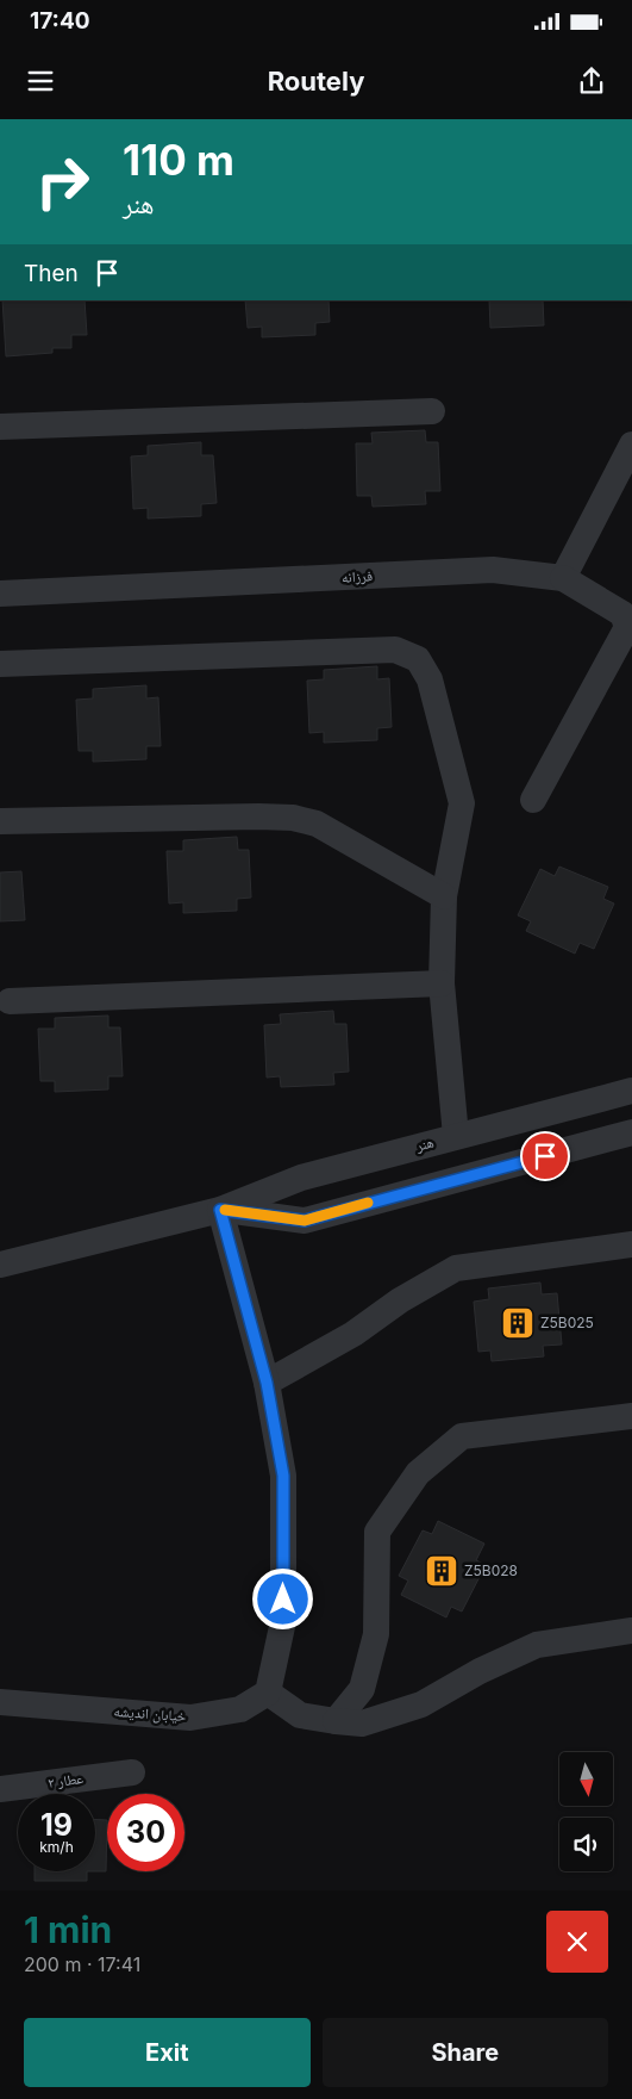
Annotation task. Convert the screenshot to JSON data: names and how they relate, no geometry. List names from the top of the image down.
{
  "streets": {
    "street": [
      "فرزانه",
      "هنر",
      "خیابان اندیشه",
      "عطار ۲"
    ]
  },
  "places": {
    "building": ["Z5B025", "Z5B028"]
  },
  "north": "bottom",
  "page": {
    "status": "17:40",
    "header": "Routely",
    "turn": ["110 m", "هنر"],
    "then": "Then",
    "speed": "19 km/h",
    "limit": "30",
    "heading": ["1 min", "200 m · 17:41"],
    "buttons": ["Exit", "Share"]
  }
}
